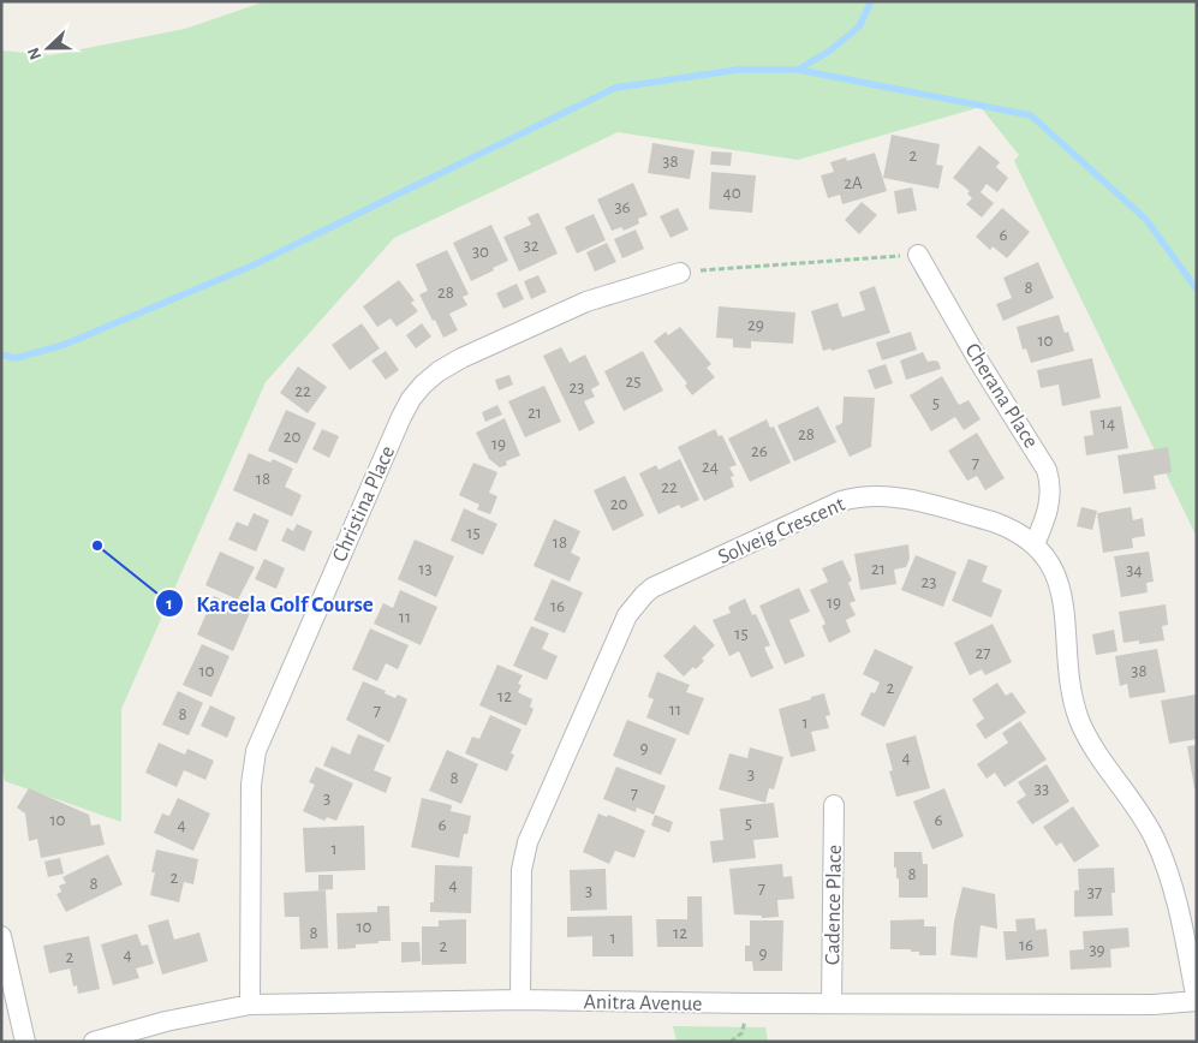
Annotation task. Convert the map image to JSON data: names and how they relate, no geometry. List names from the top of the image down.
{
  "streets": {
    "street": [
      "Cherana Place",
      "Christina Place",
      "Solveig Crescent",
      "Cadence Place",
      "Anitra Avenue"
    ]
  },
  "crossings": [
    ["Cherana Place", "Solveig Crescent"],
    ["Christina Place", "Anitra Avenue"],
    ["Solveig Crescent", "Anitra Avenue"],
    ["Cadence Place", "Anitra Avenue"]
  ],
  "places": ["Kareela Golf Course"],
  "house_numbers": [
    "2",
    "38",
    "2A",
    "40",
    "36",
    "6",
    "32",
    "30",
    "8",
    "28",
    "29",
    "10",
    "25",
    "23",
    "22",
    "5",
    "21",
    "14",
    "28",
    "20",
    "19",
    "26",
    "7",
    "24",
    "18",
    "22",
    "20",
    "15",
    "18",
    "13",
    "21",
    "34",
    "23",
    "19",
    "16",
    "11",
    "15",
    "27",
    "10",
    "38",
    "2",
    "12",
    "11",
    "7",
    "8",
    "1",
    "9",
    "4",
    "3",
    "8",
    "33",
    "7",
    "3",
    "10",
    "6",
    "5",
    "4",
    "6",
    "1",
    "8",
    "2",
    "8",
    "4",
    "7",
    "3",
    "37",
    "10",
    "8",
    "12",
    "1",
    "16",
    "2",
    "39",
    "9",
    "4",
    "2"
  ],
  "north": "left"
}
